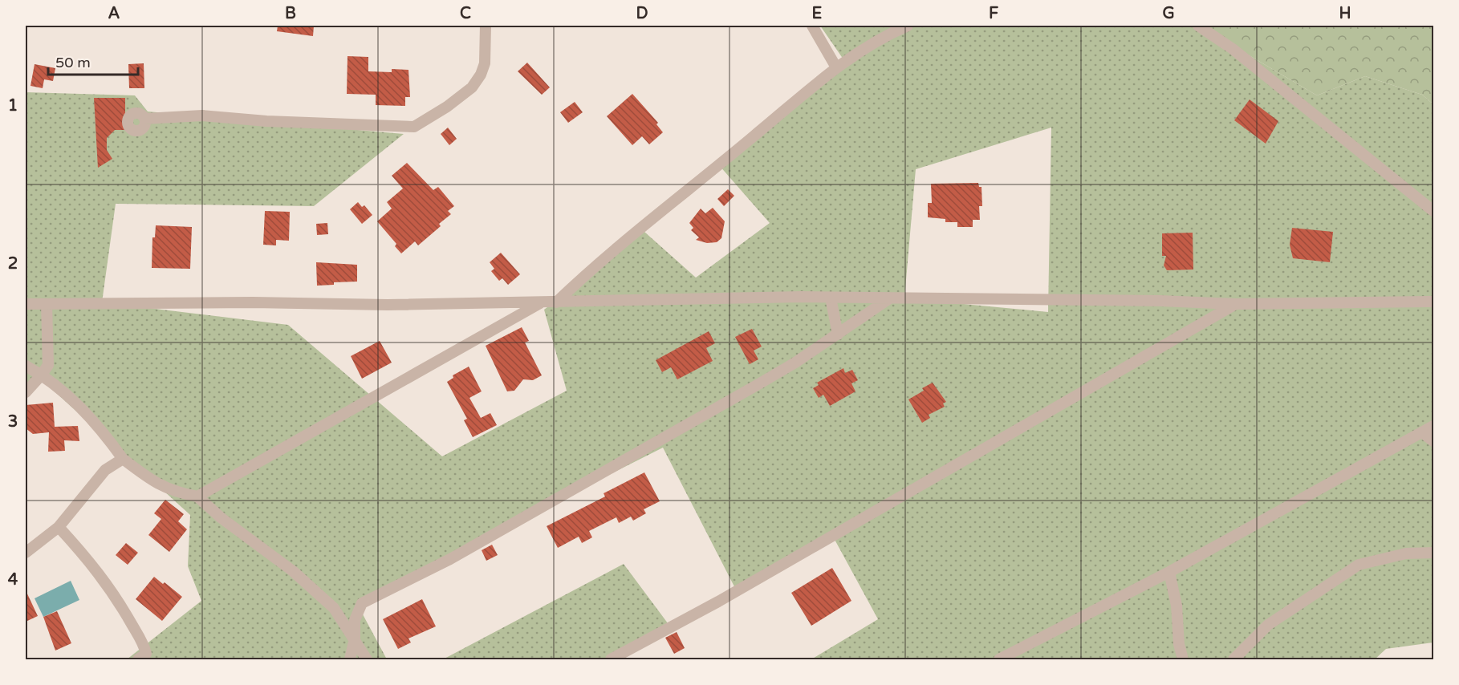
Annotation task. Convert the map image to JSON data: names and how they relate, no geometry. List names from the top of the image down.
{
  "scale_bar": "50 m",
  "grid": {
    "columns": [
      "A",
      "B",
      "C",
      "D",
      "E",
      "F",
      "G",
      "H"
    ],
    "rows": [
      "1",
      "2",
      "3",
      "4"
    ]
  }
}
